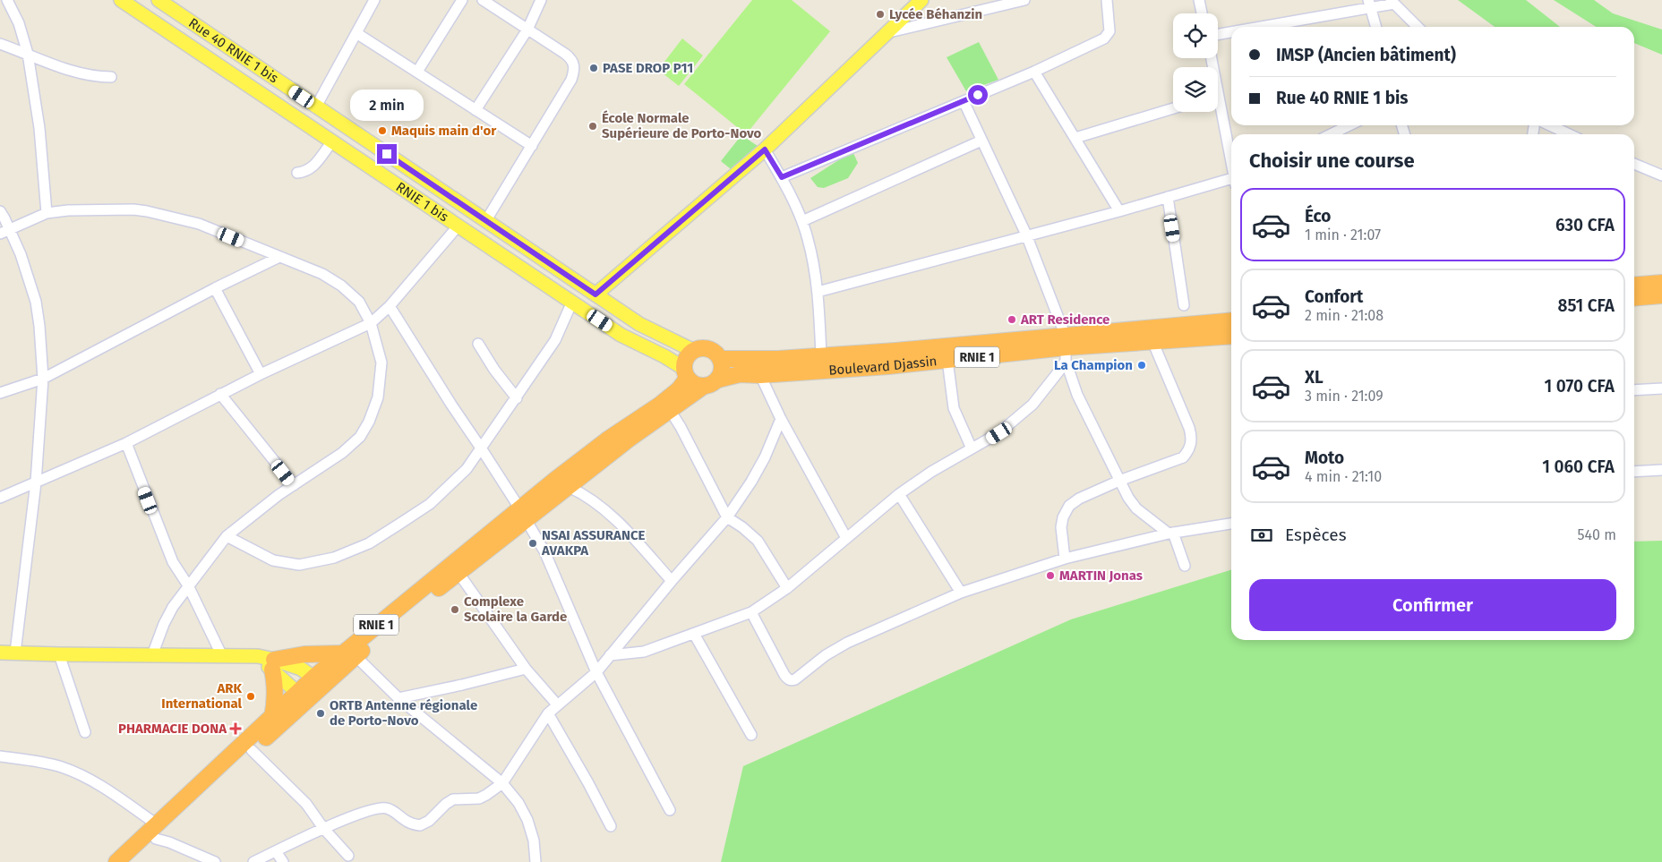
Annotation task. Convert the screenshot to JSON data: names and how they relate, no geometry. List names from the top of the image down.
{
  "streets": {
    "highway": ["RNIE 1", "Boulevard Djassin"],
    "main road": ["Rue 40 RNIE 1 bis", "RNIE 1 bis"]
  },
  "crossings": [
    ["Rue 40 RNIE 1 bis", "RNIE 1 bis"],
    ["Rue 40 RNIE 1 bis", "RNIE 1"],
    ["Rue 40 RNIE 1 bis", "Boulevard Djassin"],
    ["RNIE 1 bis", "RNIE 1"],
    ["RNIE 1 bis", "Boulevard Djassin"],
    ["RNIE 1", "Boulevard Djassin"]
  ],
  "places": {
    "other": [
      "Lycée Béhanzin",
      "PASE DROP P11",
      "École Normale Supérieure de Porto-Novo",
      "Maquis main d'or",
      "ART Residence",
      "La Champion",
      "NSAI ASSURANCE AVAKPA",
      "MARTIN Jonas",
      "Complexe Scolaire la Garde",
      "ARK International",
      "ORTB Antenne régionale de Porto-Novo"
    ],
    "health": ["PHARMACIE DONA"]
  },
  "page": {
    "banner": ["IMSP (Ancien bâtiment)", "Rue 40 RNIE 1 bis"],
    "bubble": "2 min",
    "heading": "Choisir une course",
    "list": [
      {
        "name": "Éco",
        "note": "1 min · 21:07",
        "value": "630 CFA"
      },
      {
        "name": "Confort",
        "note": "2 min · 21:08",
        "value": "851 CFA"
      },
      {
        "name": "XL",
        "note": "3 min · 21:09",
        "value": "1 070 CFA"
      },
      {
        "name": "Moto",
        "note": "4 min · 21:10",
        "value": "1 060 CFA"
      }
    ],
    "pay": ["Espèces", "540 m"],
    "buttons": "Confirmer"
  }
}
